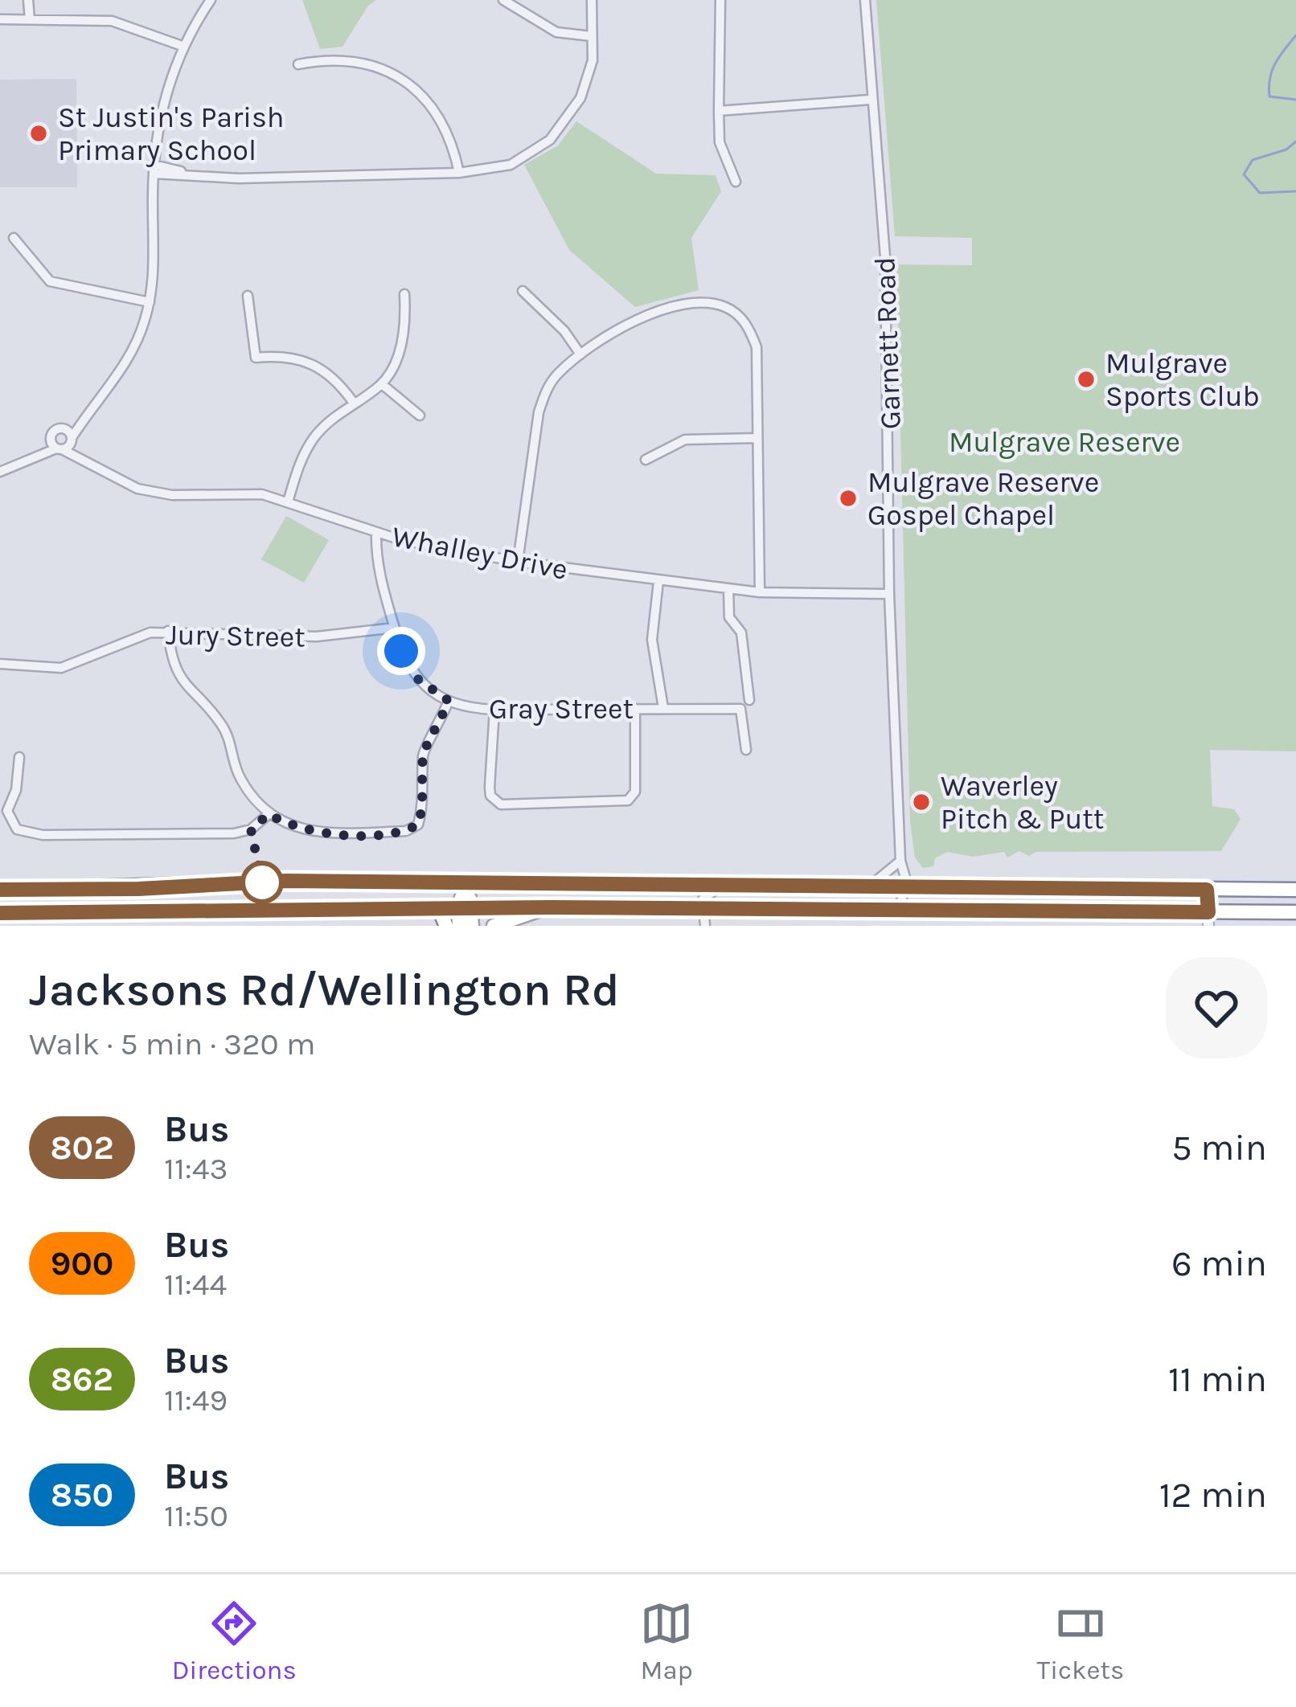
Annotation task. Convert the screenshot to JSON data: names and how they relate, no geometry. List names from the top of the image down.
{
  "streets": {
    "street": [
      "Garnett Road",
      "Whalley Drive",
      "Jury Street",
      "Gray Street"
    ]
  },
  "crossings": [
    ["Garnett Road", "Whalley Drive"],
    ["Whalley Drive", "Gray Street"],
    ["Jury Street", "Gray Street"]
  ],
  "parks": ["Mulgrave Reserve"],
  "places": [
    "St Justin's Parish Primary School",
    "Mulgrave Sports Club",
    "Mulgrave Reserve Gospel Chapel",
    "Waverley Pitch & Putt"
  ],
  "lines": ["bus line 802"],
  "page": {
    "heading": ["Jacksons Rd/Wellington Rd", "Walk · 5 min · 320 m"],
    "list": [
      {
        "mark": "802",
        "name": "Bus",
        "note": "11:43",
        "value": "5 min"
      },
      {
        "mark": "900",
        "name": "Bus",
        "note": "11:44",
        "value": "6 min"
      },
      {
        "mark": "862",
        "name": "Bus",
        "note": "11:49",
        "value": "11 min"
      },
      {
        "mark": "850",
        "name": "Bus",
        "note": "11:50",
        "value": "12 min"
      }
    ],
    "tabs": ["Directions", "Map", "Tickets"]
  }
}
